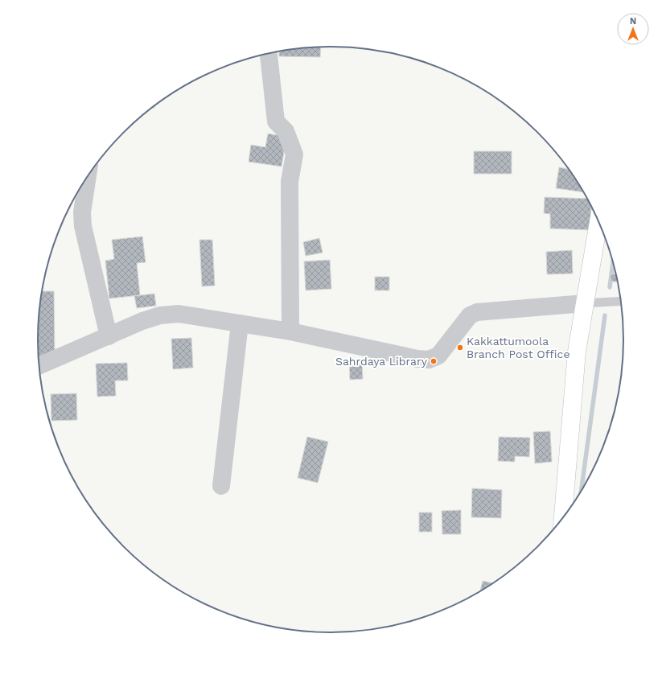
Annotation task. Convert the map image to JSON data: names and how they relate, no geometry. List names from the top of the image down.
{
  "places": ["Kakkattumoola Branch Post Office", "Sahrdaya Library"],
  "north": "top"
}
